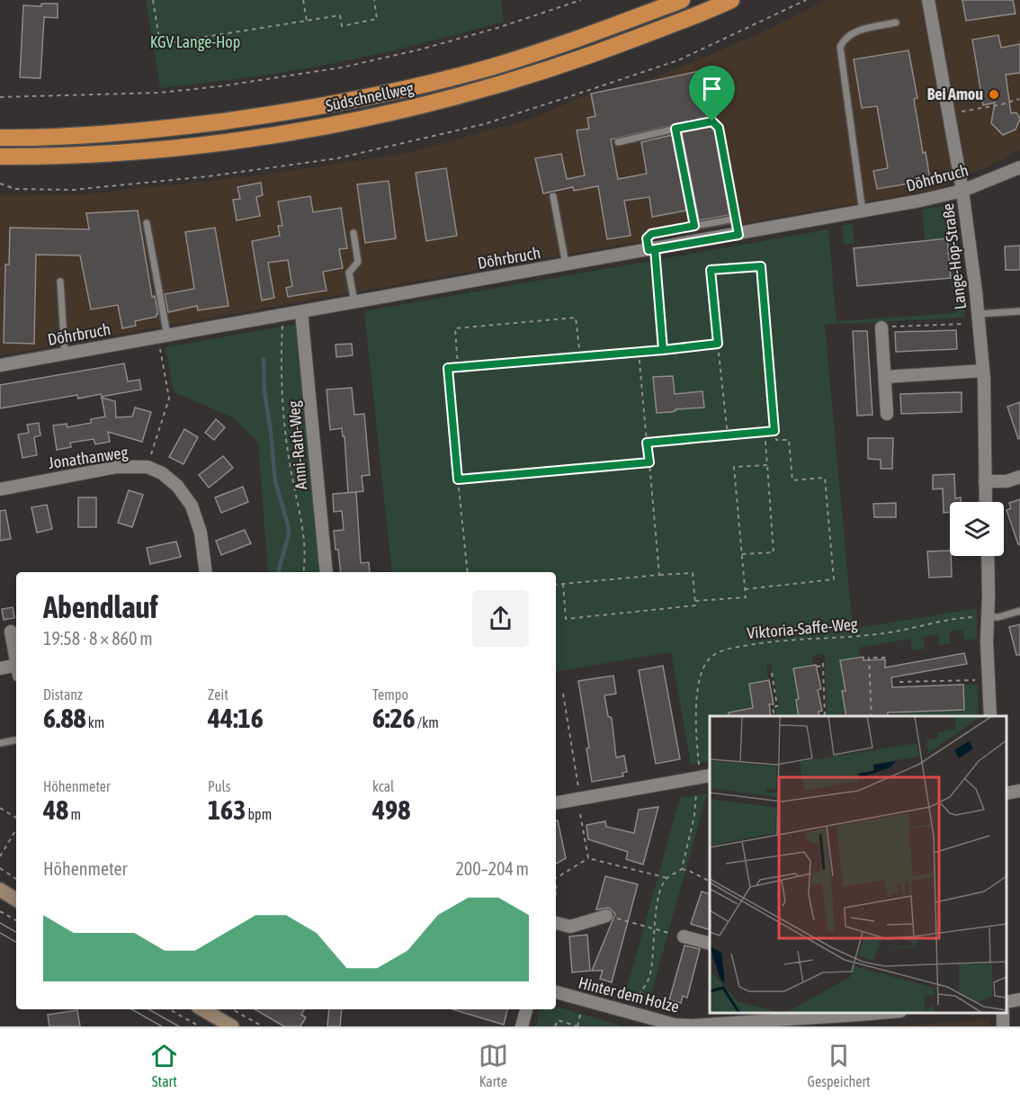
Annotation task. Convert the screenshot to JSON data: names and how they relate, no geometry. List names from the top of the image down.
{
  "streets": {
    "highway": ["Südschnellweg"],
    "street": [
      "Döhrbruch",
      "Lange-Hop-Straße",
      "Anni-Rath-Weg",
      "Jonathanweg",
      "Hinter dem Holze"
    ],
    "path": ["Viktoria-Saffe-Weg"]
  },
  "crossings": [
    ["Döhrbruch", "Lange-Hop-Straße"],
    ["Döhrbruch", "Anni-Rath-Weg"]
  ],
  "parks": ["KGV Lange-Hop"],
  "places": ["Bei Amou"],
  "page": {
    "heading": ["Abendlauf", "19:58 · 8 × 860 m"],
    "stats": [
      ["Distanz", "6.88 km"],
      ["Zeit", "44:16"],
      ["Tempo", "6:26 /km"],
      ["Höhenmeter", "48 m"],
      ["Puls", "163 bpm"],
      ["kcal", "498"]
    ],
    "chart": ["Höhenmeter", "200–204 m"],
    "tabs": ["Start", "Karte", "Gespeichert"]
  }
}
